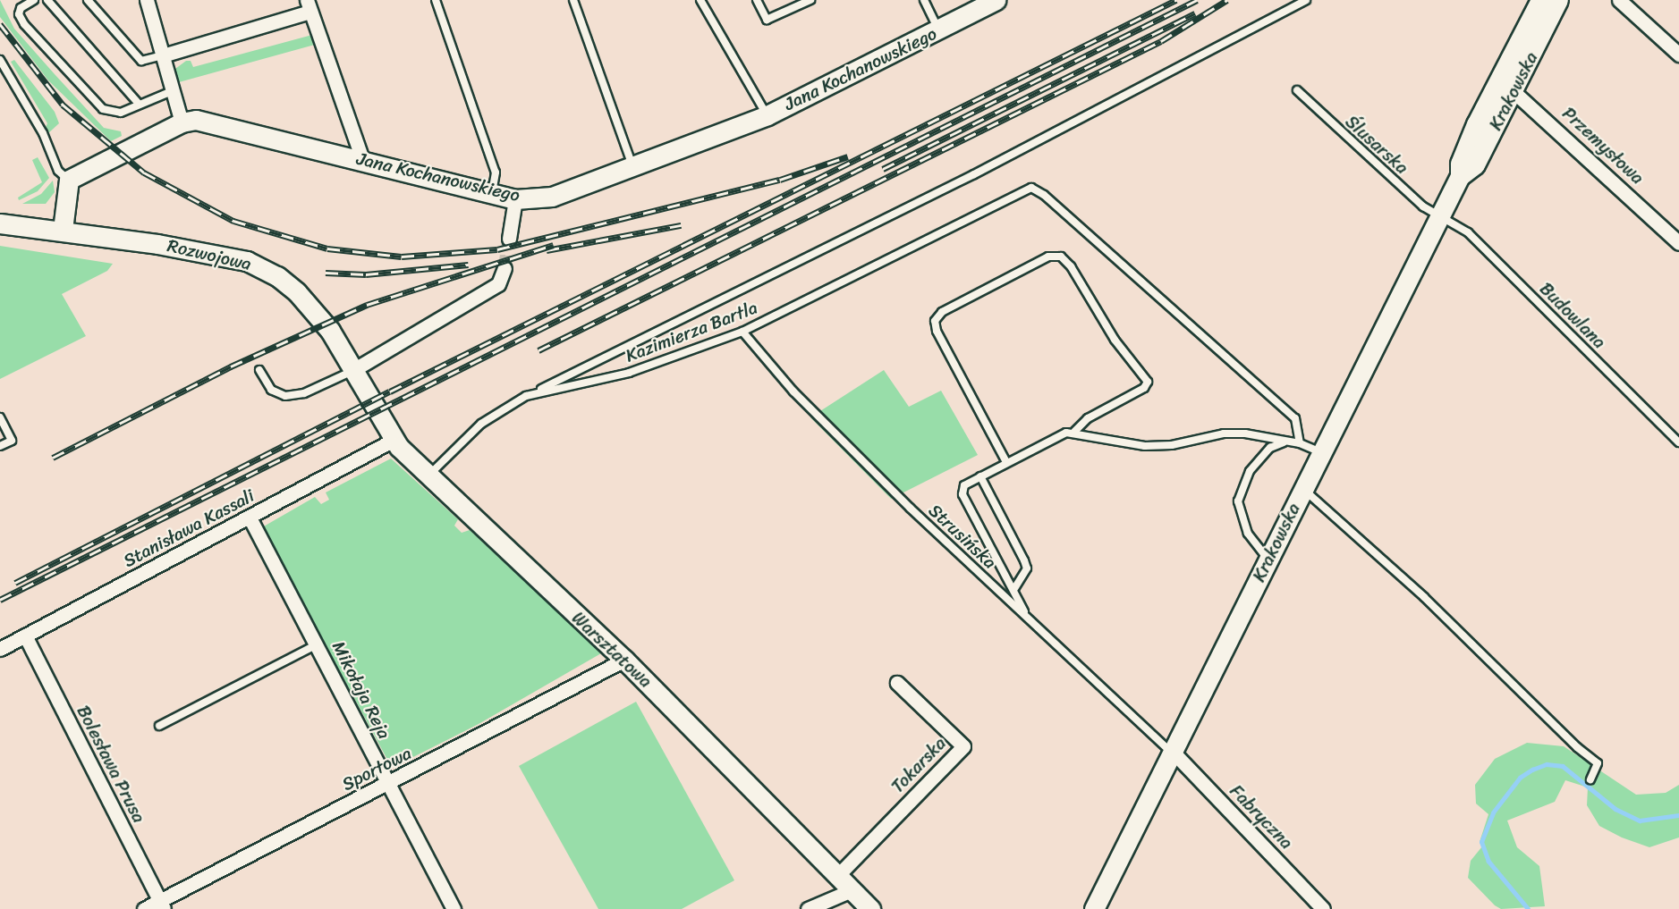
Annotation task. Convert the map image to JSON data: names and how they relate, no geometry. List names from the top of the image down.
{
  "streets": {
    "street": [
      "Jana Kochanowskiego",
      "Krakowska",
      "Przemysłowa",
      "Rozwojowa",
      "Stanisława Kassali",
      "Warsztatowa",
      "Mikołaja Reja",
      "Bolesława Prusa",
      "Tokarska",
      "Sportowa",
      "Fabryczna"
    ],
    "lane": [
      "Ślusarska",
      "Budowlana",
      "Kazimierza Bartla",
      "Strusińska"
    ]
  },
  "crossings": [
    ["Krakowska", "Ślusarska"],
    ["Krakowska", "Przemysłowa"],
    ["Krakowska", "Budowlana"],
    ["Krakowska", "Strusińska"],
    ["Krakowska", "Fabryczna"],
    ["Ślusarska", "Budowlana"],
    ["Rozwojowa", "Warsztatowa"],
    ["Kazimierza Bartla", "Strusińska"],
    ["Kazimierza Bartla", "Warsztatowa"],
    ["Stanisława Kassali", "Warsztatowa"],
    ["Stanisława Kassali", "Mikołaja Reja"],
    ["Stanisława Kassali", "Bolesława Prusa"],
    ["Strusińska", "Fabryczna"],
    ["Warsztatowa", "Tokarska"],
    ["Warsztatowa", "Sportowa"],
    ["Mikołaja Reja", "Sportowa"],
    ["Bolesława Prusa", "Sportowa"]
  ]
}
